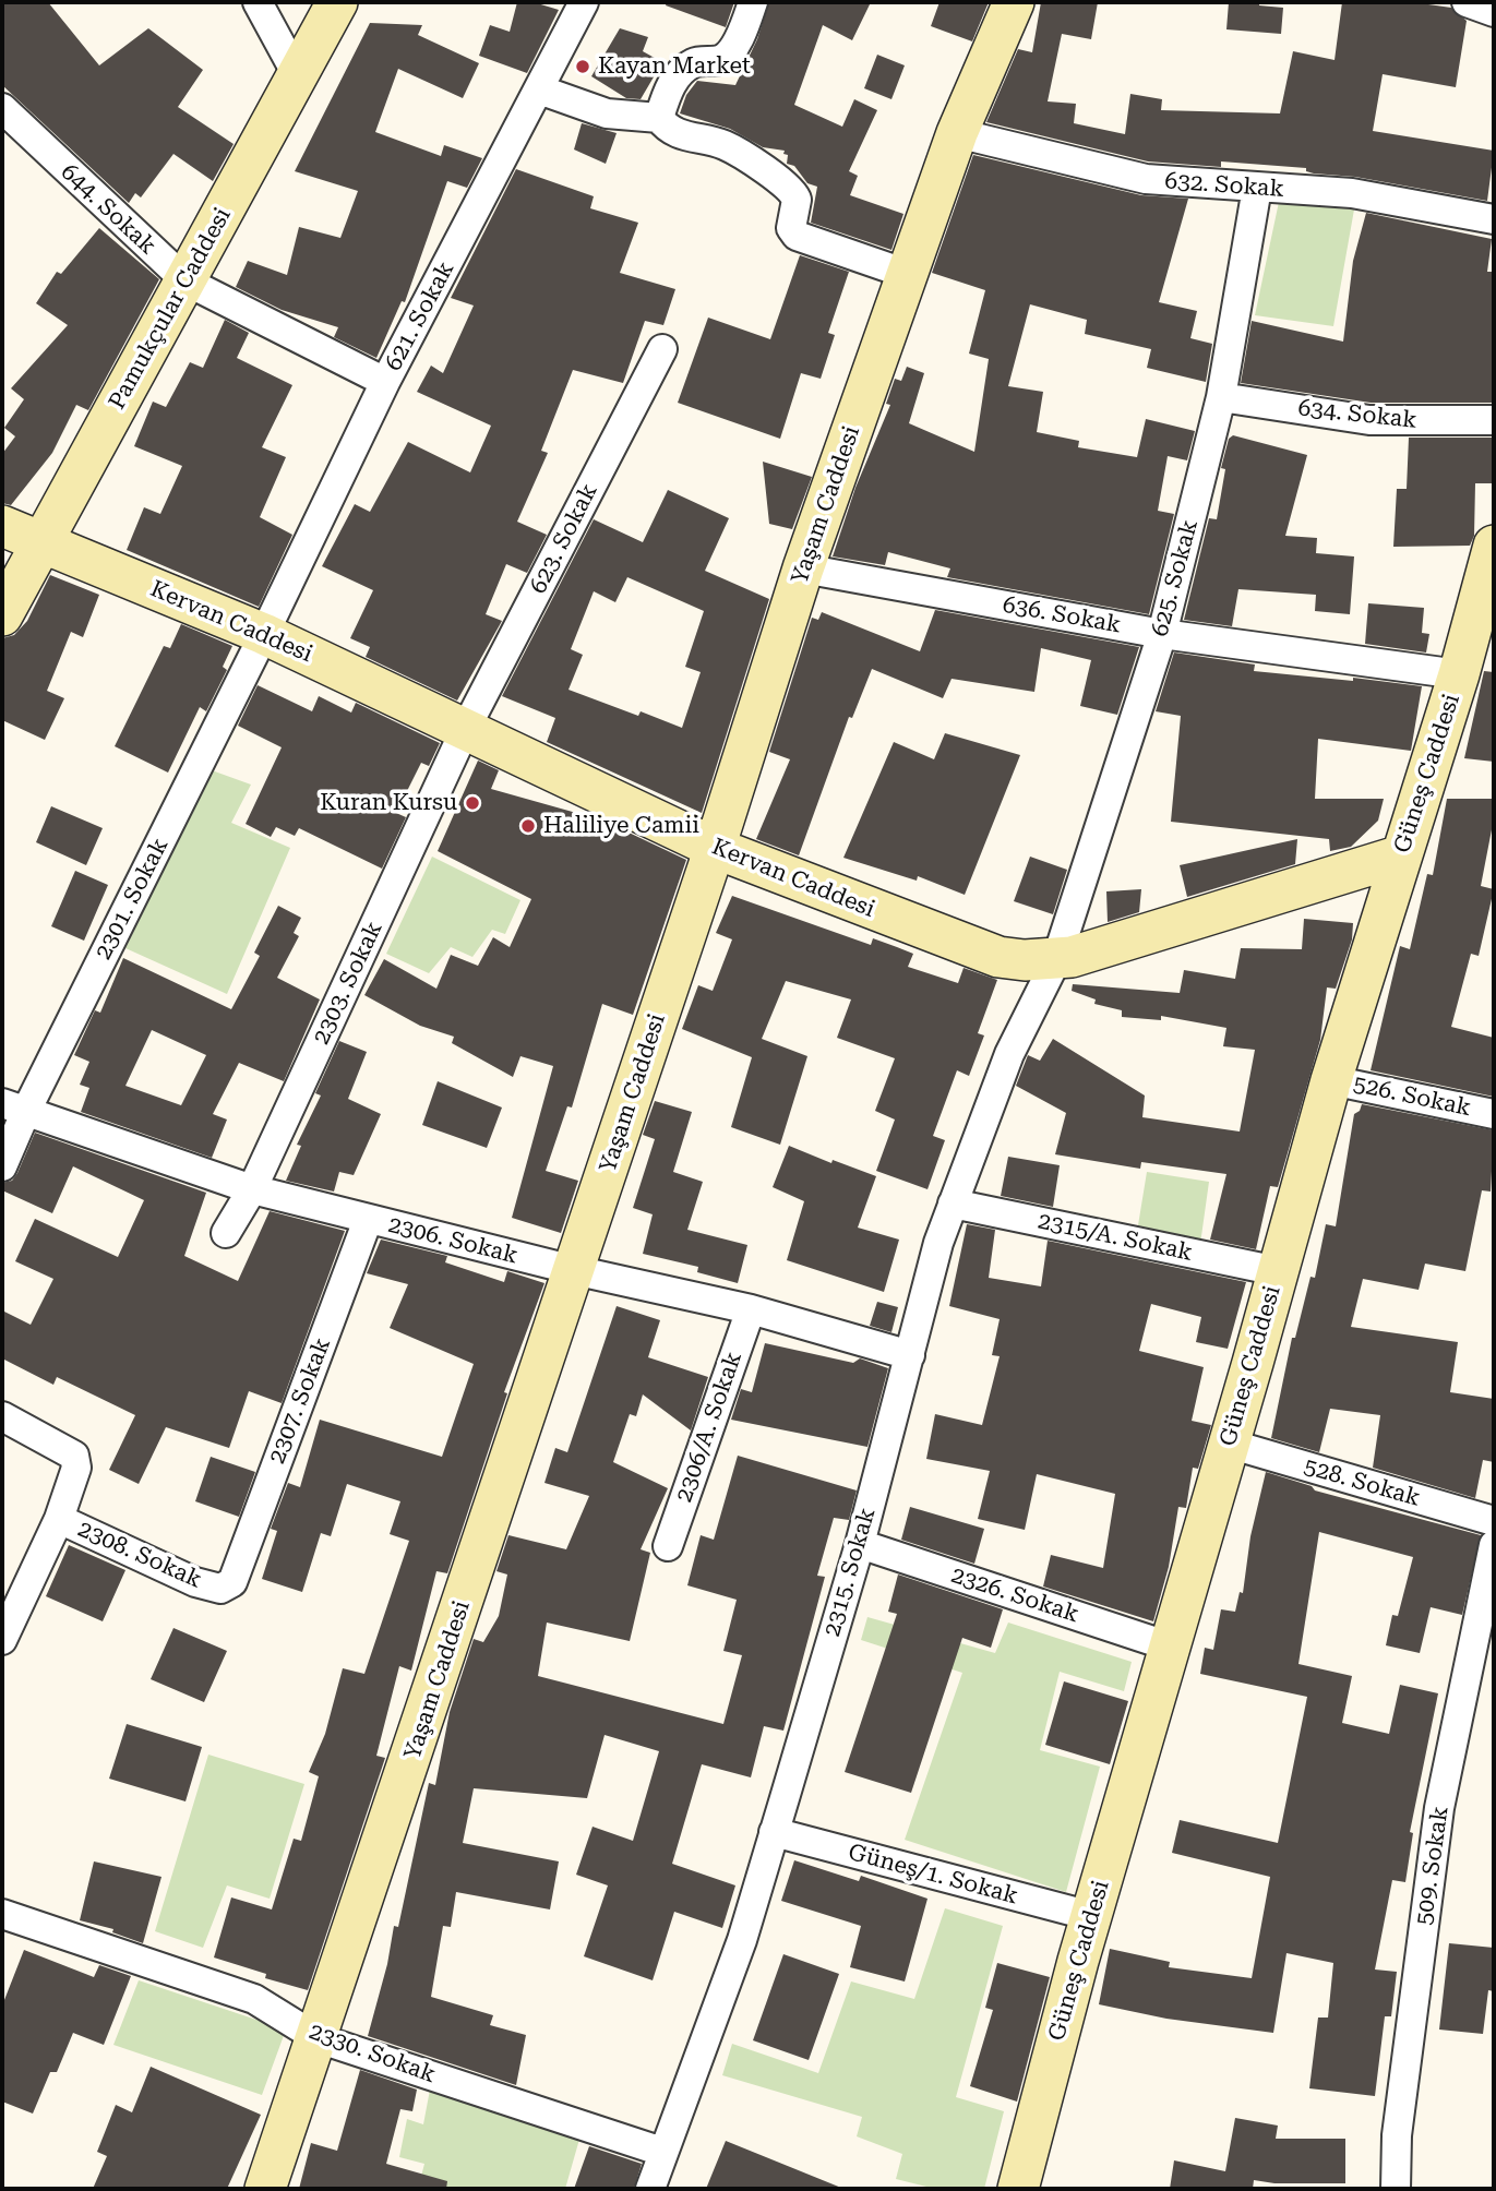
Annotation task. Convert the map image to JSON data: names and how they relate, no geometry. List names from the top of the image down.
{
  "streets": {
    "street": [
      "632. Sokak",
      "644. Sokak",
      "Pamukçular Caddesi",
      "621. Sokak",
      "634. Sokak",
      "Yaşam Caddesi",
      "623. Sokak",
      "625. Sokak",
      "636. Sokak",
      "Kervan Caddesi",
      "Güneş Caddesi",
      "2301. Sokak",
      "2303. Sokak",
      "526. Sokak",
      "2315/A. Sokak",
      "2306. Sokak",
      "2307. Sokak",
      "2306/A. Sokak",
      "528. Sokak",
      "2308. Sokak",
      "2315. Sokak",
      "2326. Sokak",
      "509. Sokak",
      "Güneş/1. Sokak",
      "2330. Sokak"
    ]
  },
  "crossings": [
    ["632. Sokak", "Yaşam Caddesi"],
    ["632. Sokak", "625. Sokak"],
    ["644. Sokak", "Pamukçular Caddesi"],
    ["644. Sokak", "621. Sokak"],
    ["Pamukçular Caddesi", "Kervan Caddesi"],
    ["621. Sokak", "Kervan Caddesi"],
    ["621. Sokak", "2301. Sokak"],
    ["634. Sokak", "625. Sokak"],
    ["Yaşam Caddesi", "636. Sokak"],
    ["Yaşam Caddesi", "Kervan Caddesi"],
    ["Yaşam Caddesi", "2306. Sokak"],
    ["Yaşam Caddesi", "2330. Sokak"],
    ["623. Sokak", "Kervan Caddesi"],
    ["623. Sokak", "2303. Sokak"],
    ["625. Sokak", "636. Sokak"],
    ["625. Sokak", "Kervan Caddesi"],
    ["625. Sokak", "2315. Sokak"],
    ["636. Sokak", "Güneş Caddesi"],
    ["Kervan Caddesi", "Güneş Caddesi"],
    ["Kervan Caddesi", "2301. Sokak"],
    ["Kervan Caddesi", "2303. Sokak"],
    ["Kervan Caddesi", "2315. Sokak"],
    ["Güneş Caddesi", "526. Sokak"],
    ["Güneş Caddesi", "2315/A. Sokak"],
    ["Güneş Caddesi", "528. Sokak"],
    ["Güneş Caddesi", "2326. Sokak"],
    ["Güneş Caddesi", "Güneş/1. Sokak"],
    ["2301. Sokak", "2306. Sokak"],
    ["2303. Sokak", "2306. Sokak"],
    ["2315/A. Sokak", "2315. Sokak"],
    ["2306. Sokak", "2307. Sokak"],
    ["2306. Sokak", "2306/A. Sokak"],
    ["2306. Sokak", "2315. Sokak"],
    ["2307. Sokak", "2308. Sokak"],
    ["2315. Sokak", "2326. Sokak"],
    ["2315. Sokak", "Güneş/1. Sokak"],
    ["2315. Sokak", "2330. Sokak"]
  ],
  "places": ["Kayan Market", "Kuran Kursu", "Haliliye Camii"]
}
